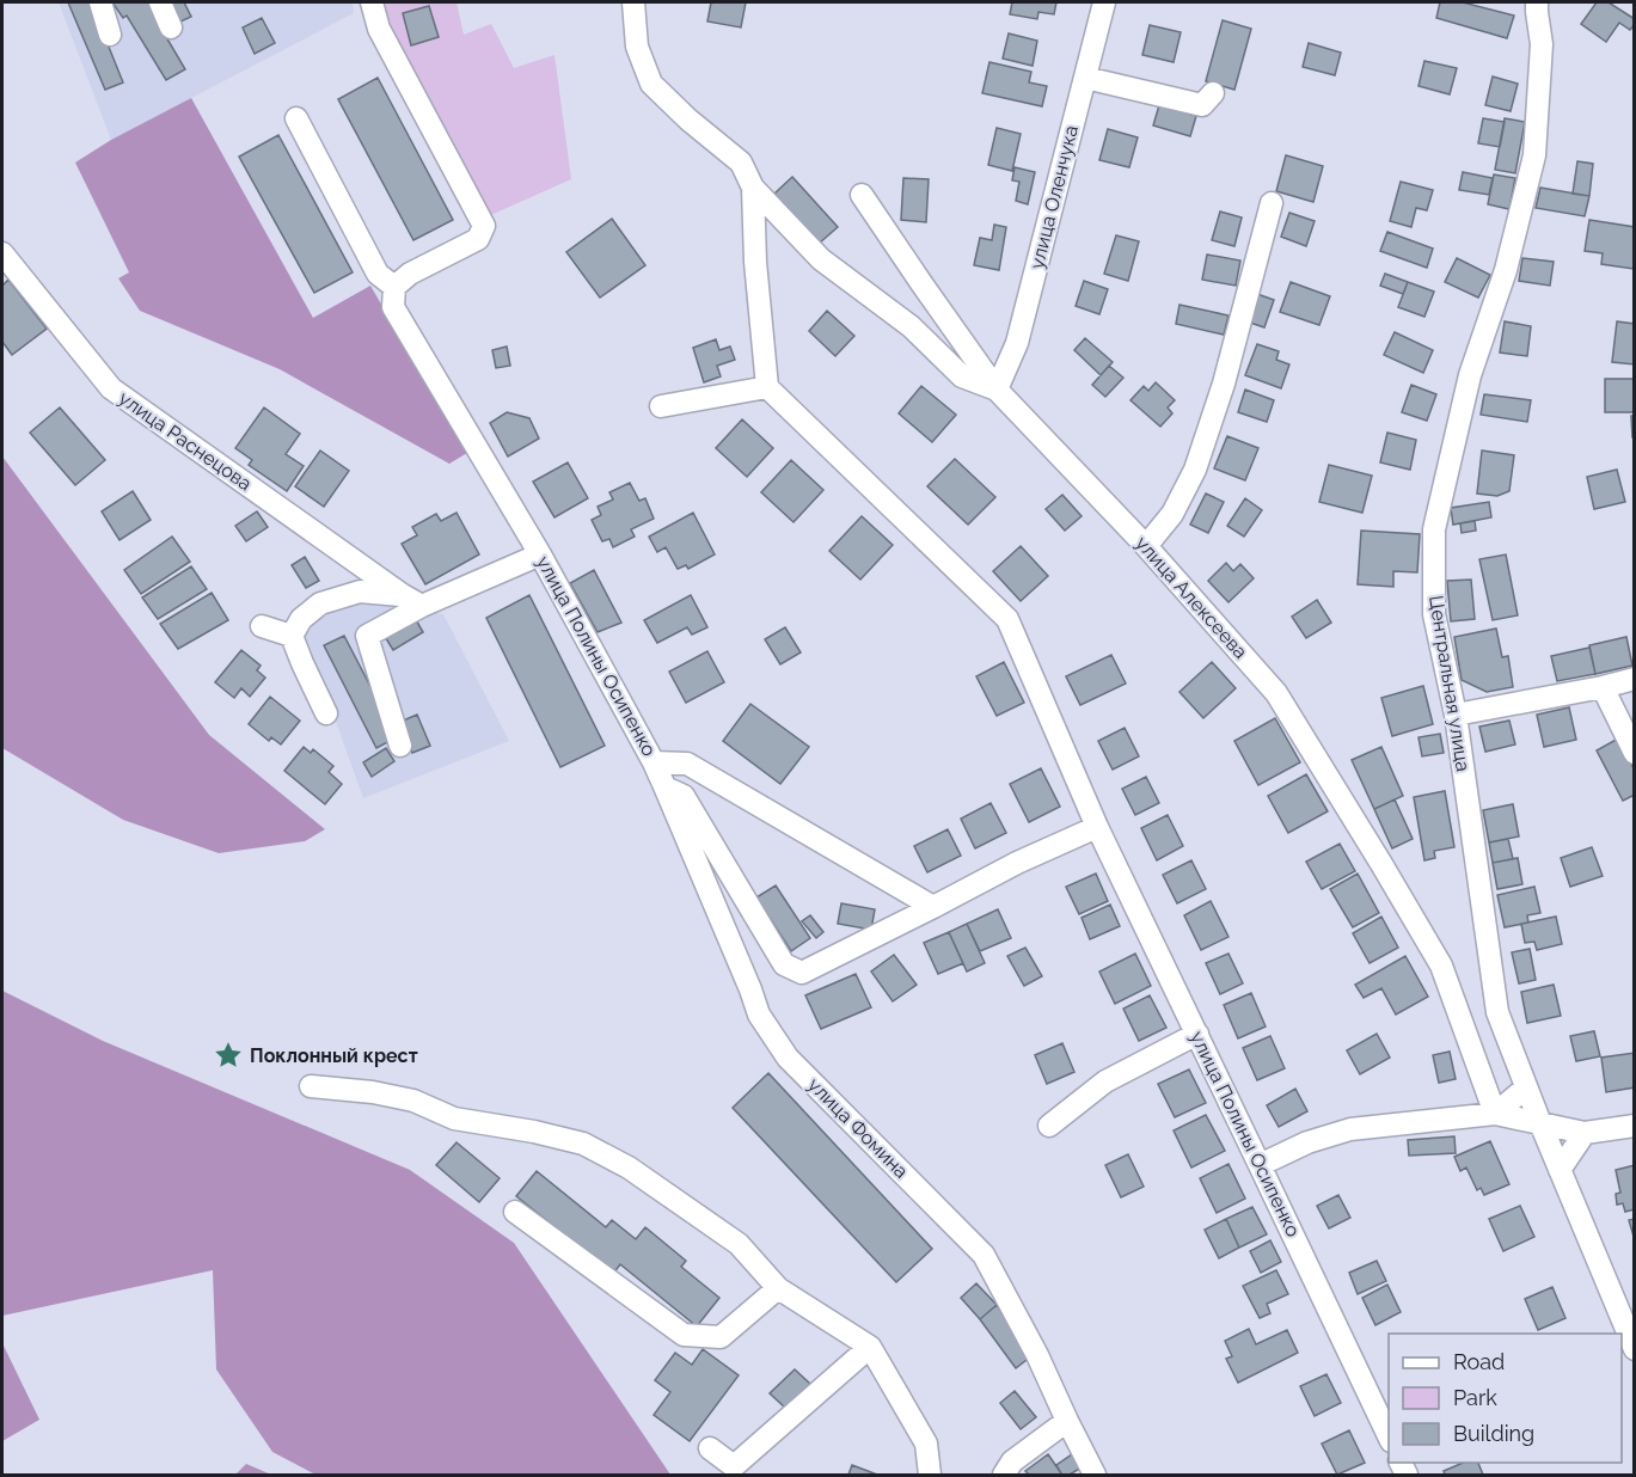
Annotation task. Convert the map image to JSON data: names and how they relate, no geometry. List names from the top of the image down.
{
  "streets": {
    "street": [
      "улица Оленчука",
      "улица Раснецова",
      "улица Алексеева",
      "улица Полины Осипенко",
      "Центральная улица",
      "улица Фомина"
    ]
  },
  "crossings": [
    ["улица Оленчука", "улица Алексеева"],
    ["улица Полины Осипенко", "улица Фомина"]
  ],
  "places": {
    "place": ["Поклонный крест"]
  },
  "legend": ["Road", "Park", "Building"]
}
